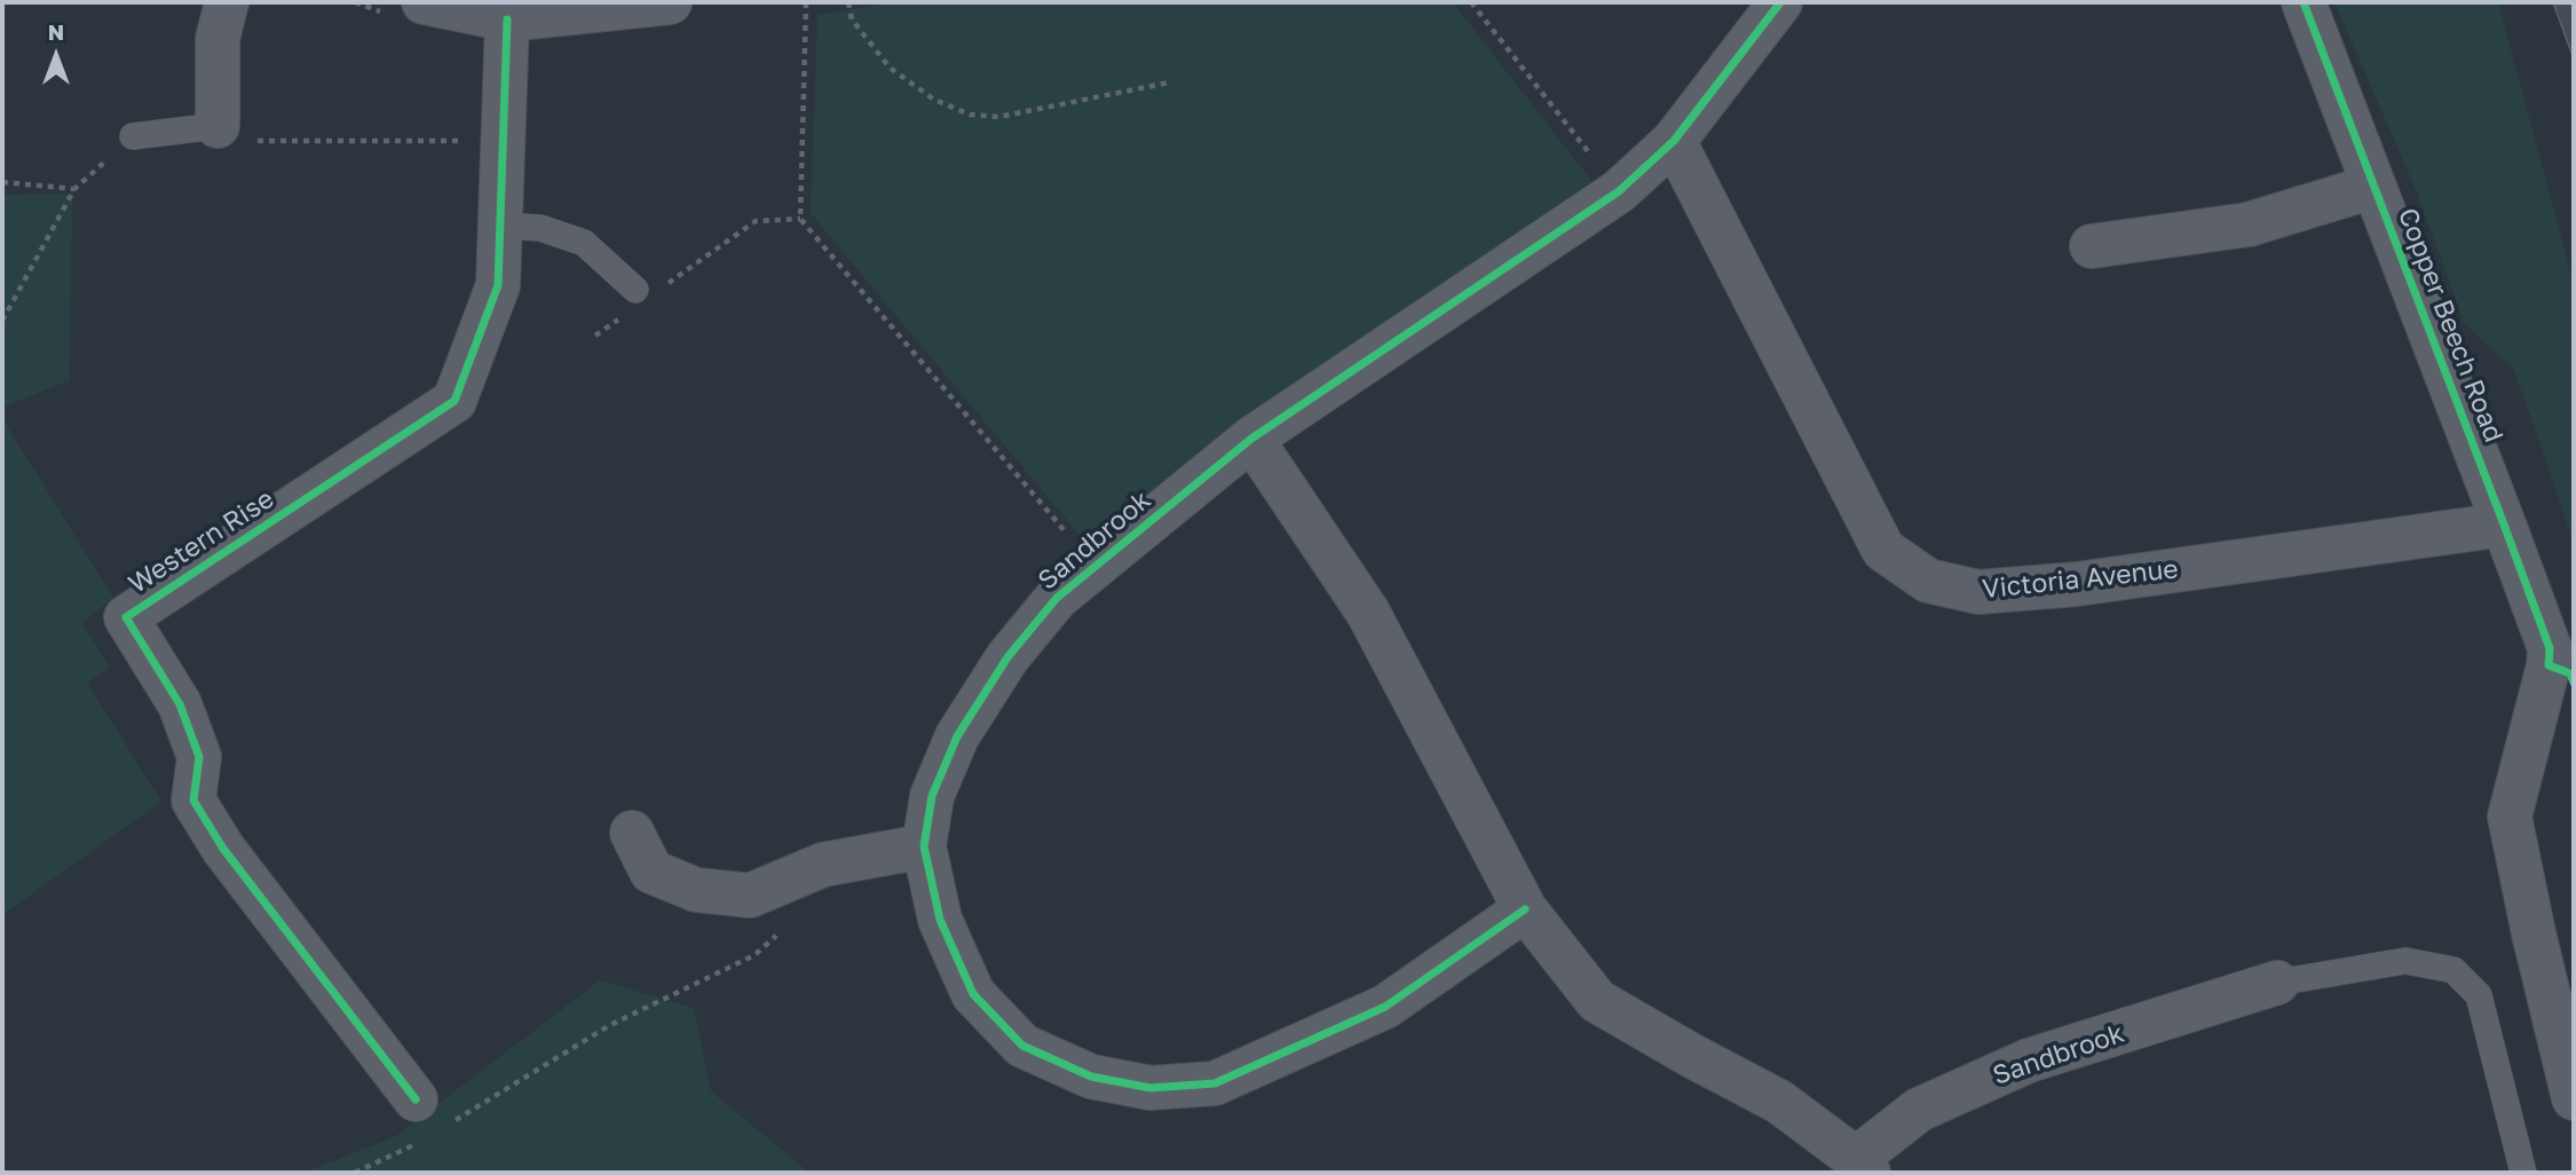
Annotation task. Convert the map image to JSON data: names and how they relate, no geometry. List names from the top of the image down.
{
  "streets": {
    "street": [
      "Copper Beech Road",
      "Sandbrook",
      "Western Rise",
      "Victoria Avenue"
    ]
  },
  "crossings": [
    ["Copper Beech Road", "Victoria Avenue"],
    ["Sandbrook", "Victoria Avenue"]
  ],
  "north": "top"
}
